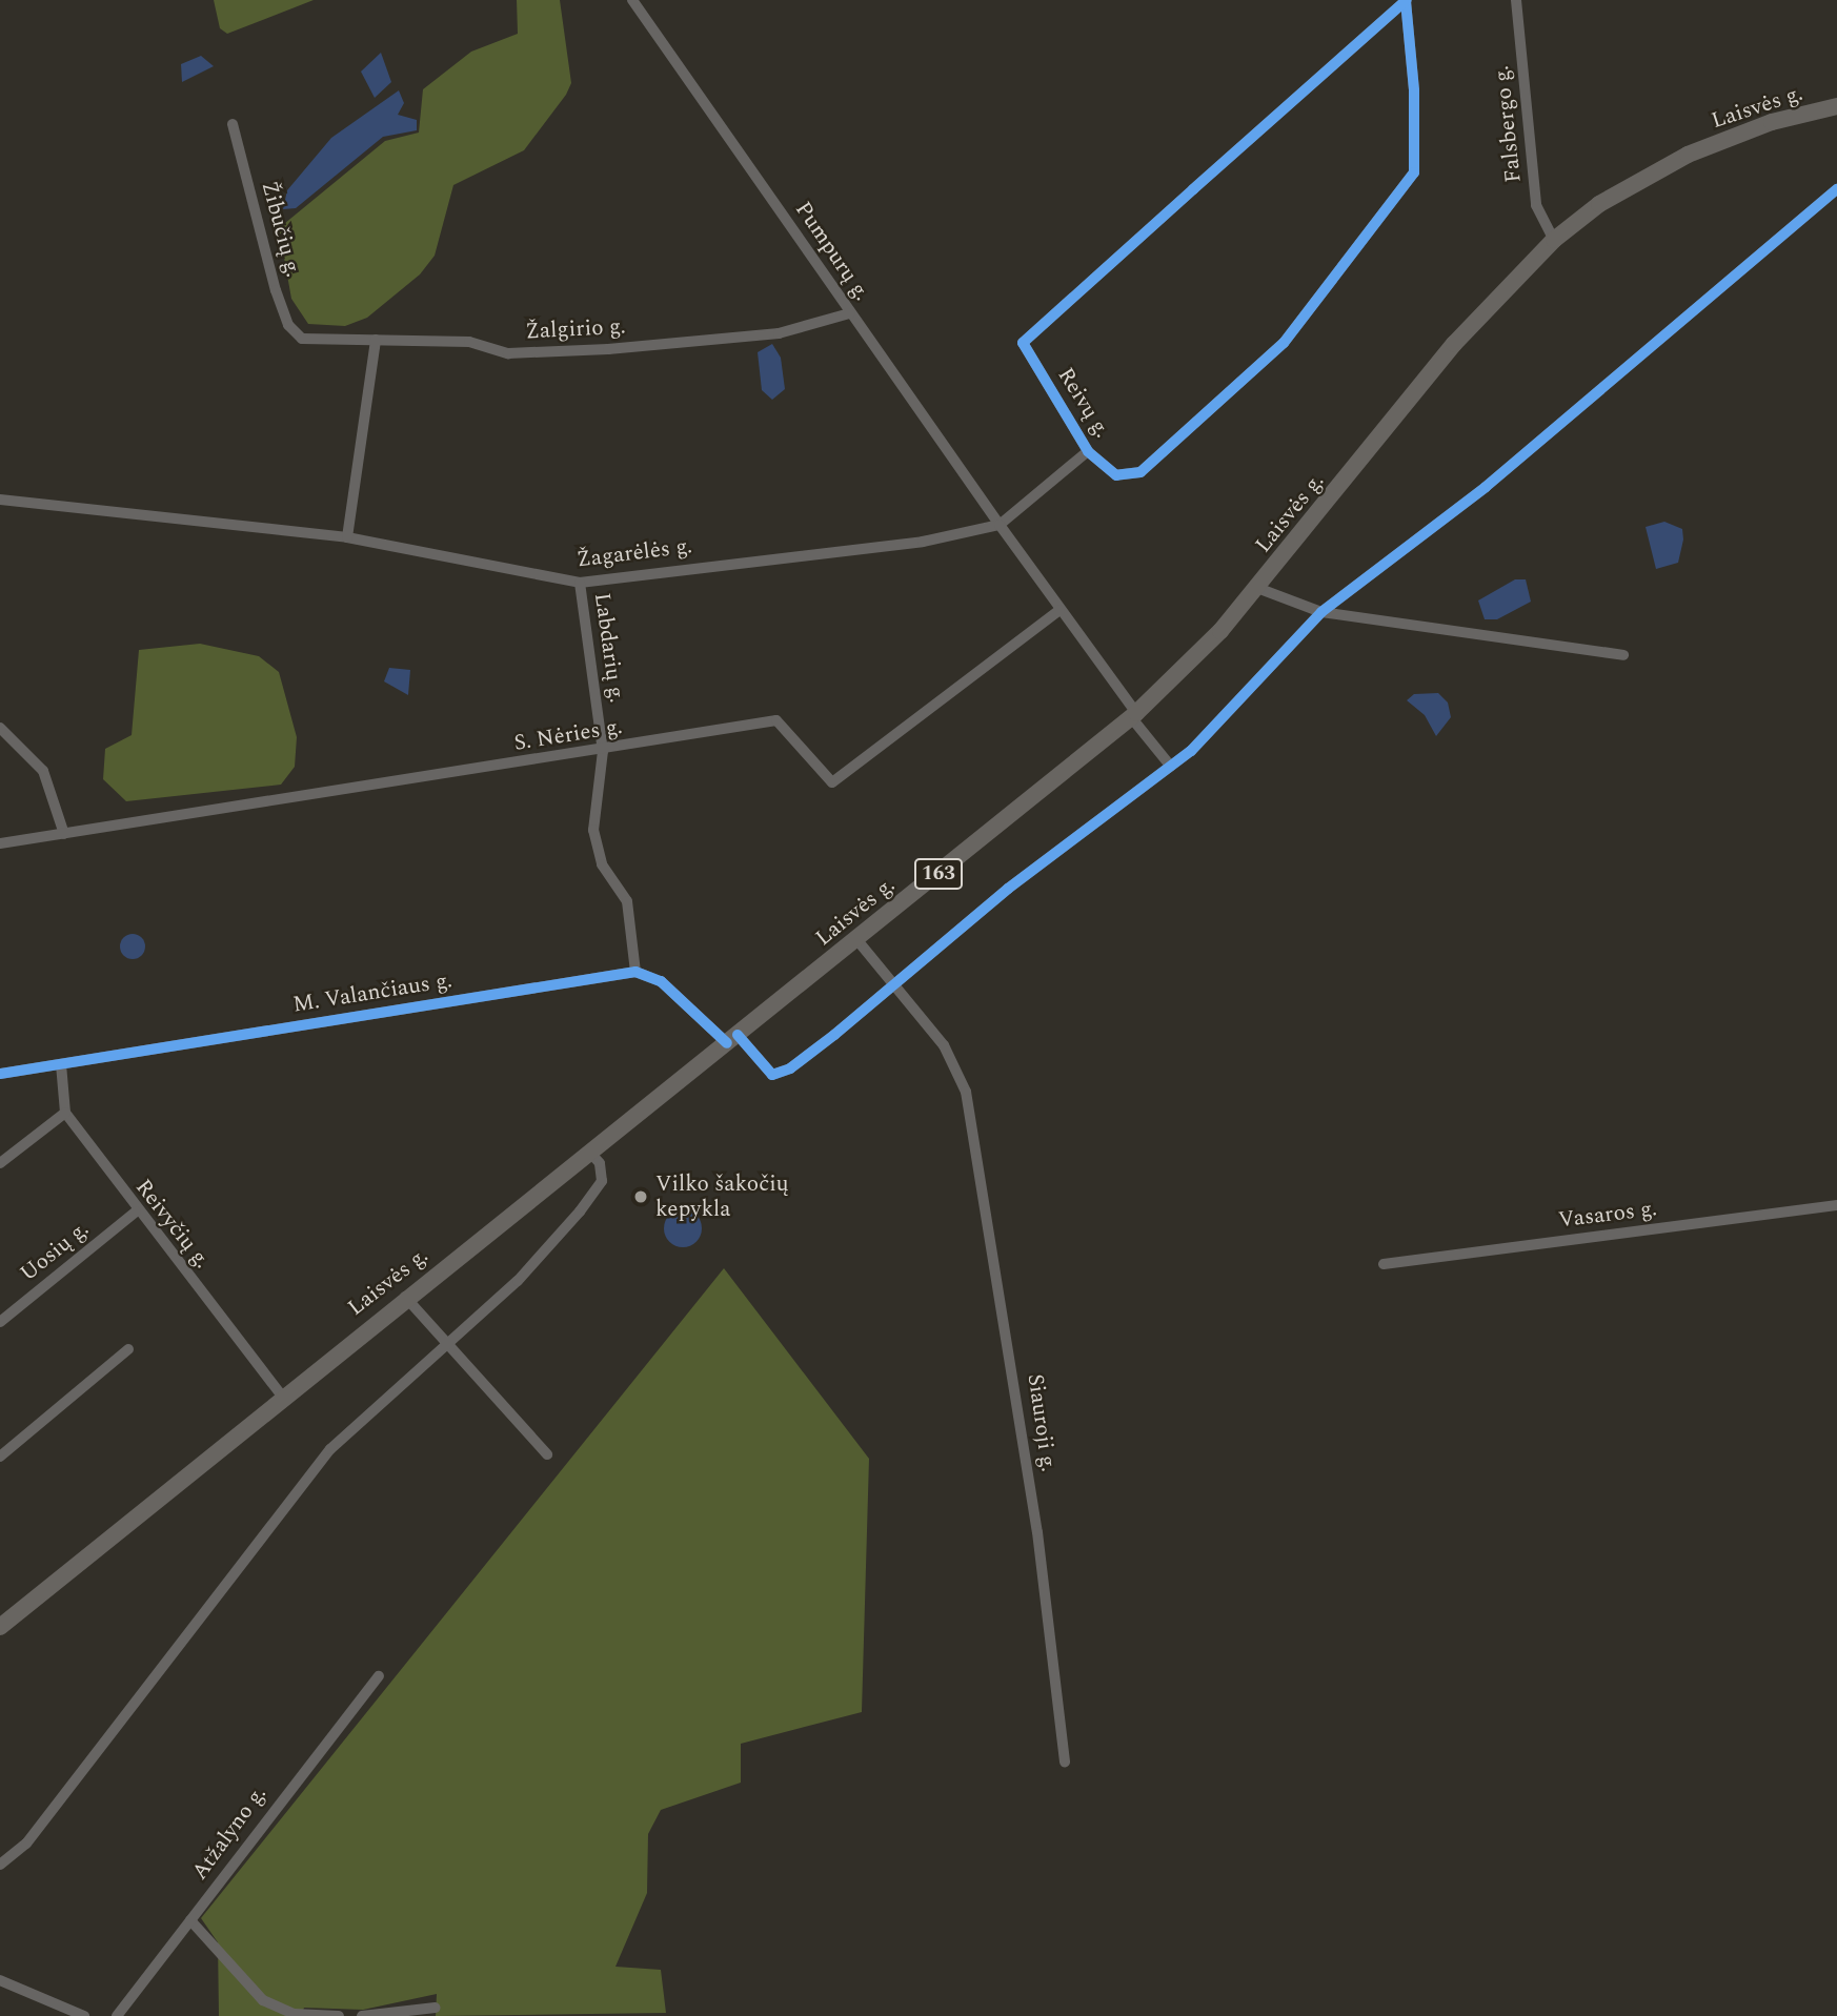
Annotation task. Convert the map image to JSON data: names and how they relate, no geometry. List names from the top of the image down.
{
  "streets": {
    "main road": ["Laisvės g.", "163"],
    "street": [
      "Falsbergo g.",
      "Žibučių g.",
      "Pumpurų g.",
      "Žalgirio g.",
      "Reivų g.",
      "Žagarėlės g.",
      "Labdarių g.",
      "S. Nėries g.",
      "M. Valančiaus g.",
      "Vasaros g.",
      "Reivyčių g.",
      "Uosių g.",
      "Siauroji g.",
      "Atžalyno g."
    ]
  },
  "crossings": [
    ["Laisvės g.", "Falsbergo g."],
    ["Laisvės g.", "Reivyčių g."],
    ["Laisvės g.", "Siauroji g."],
    ["Žibučių g.", "Žalgirio g."],
    ["Pumpurų g.", "Žalgirio g."],
    ["Pumpurų g.", "Žagarėlės g."],
    ["Žagarėlės g.", "Labdarių g."],
    ["Labdarių g.", "S. Nėries g."],
    ["Labdarių g.", "M. Valančiaus g."],
    ["Reivyčių g.", "Uosių g."]
  ],
  "places": ["Vilko šakočių kepykla"]
}
